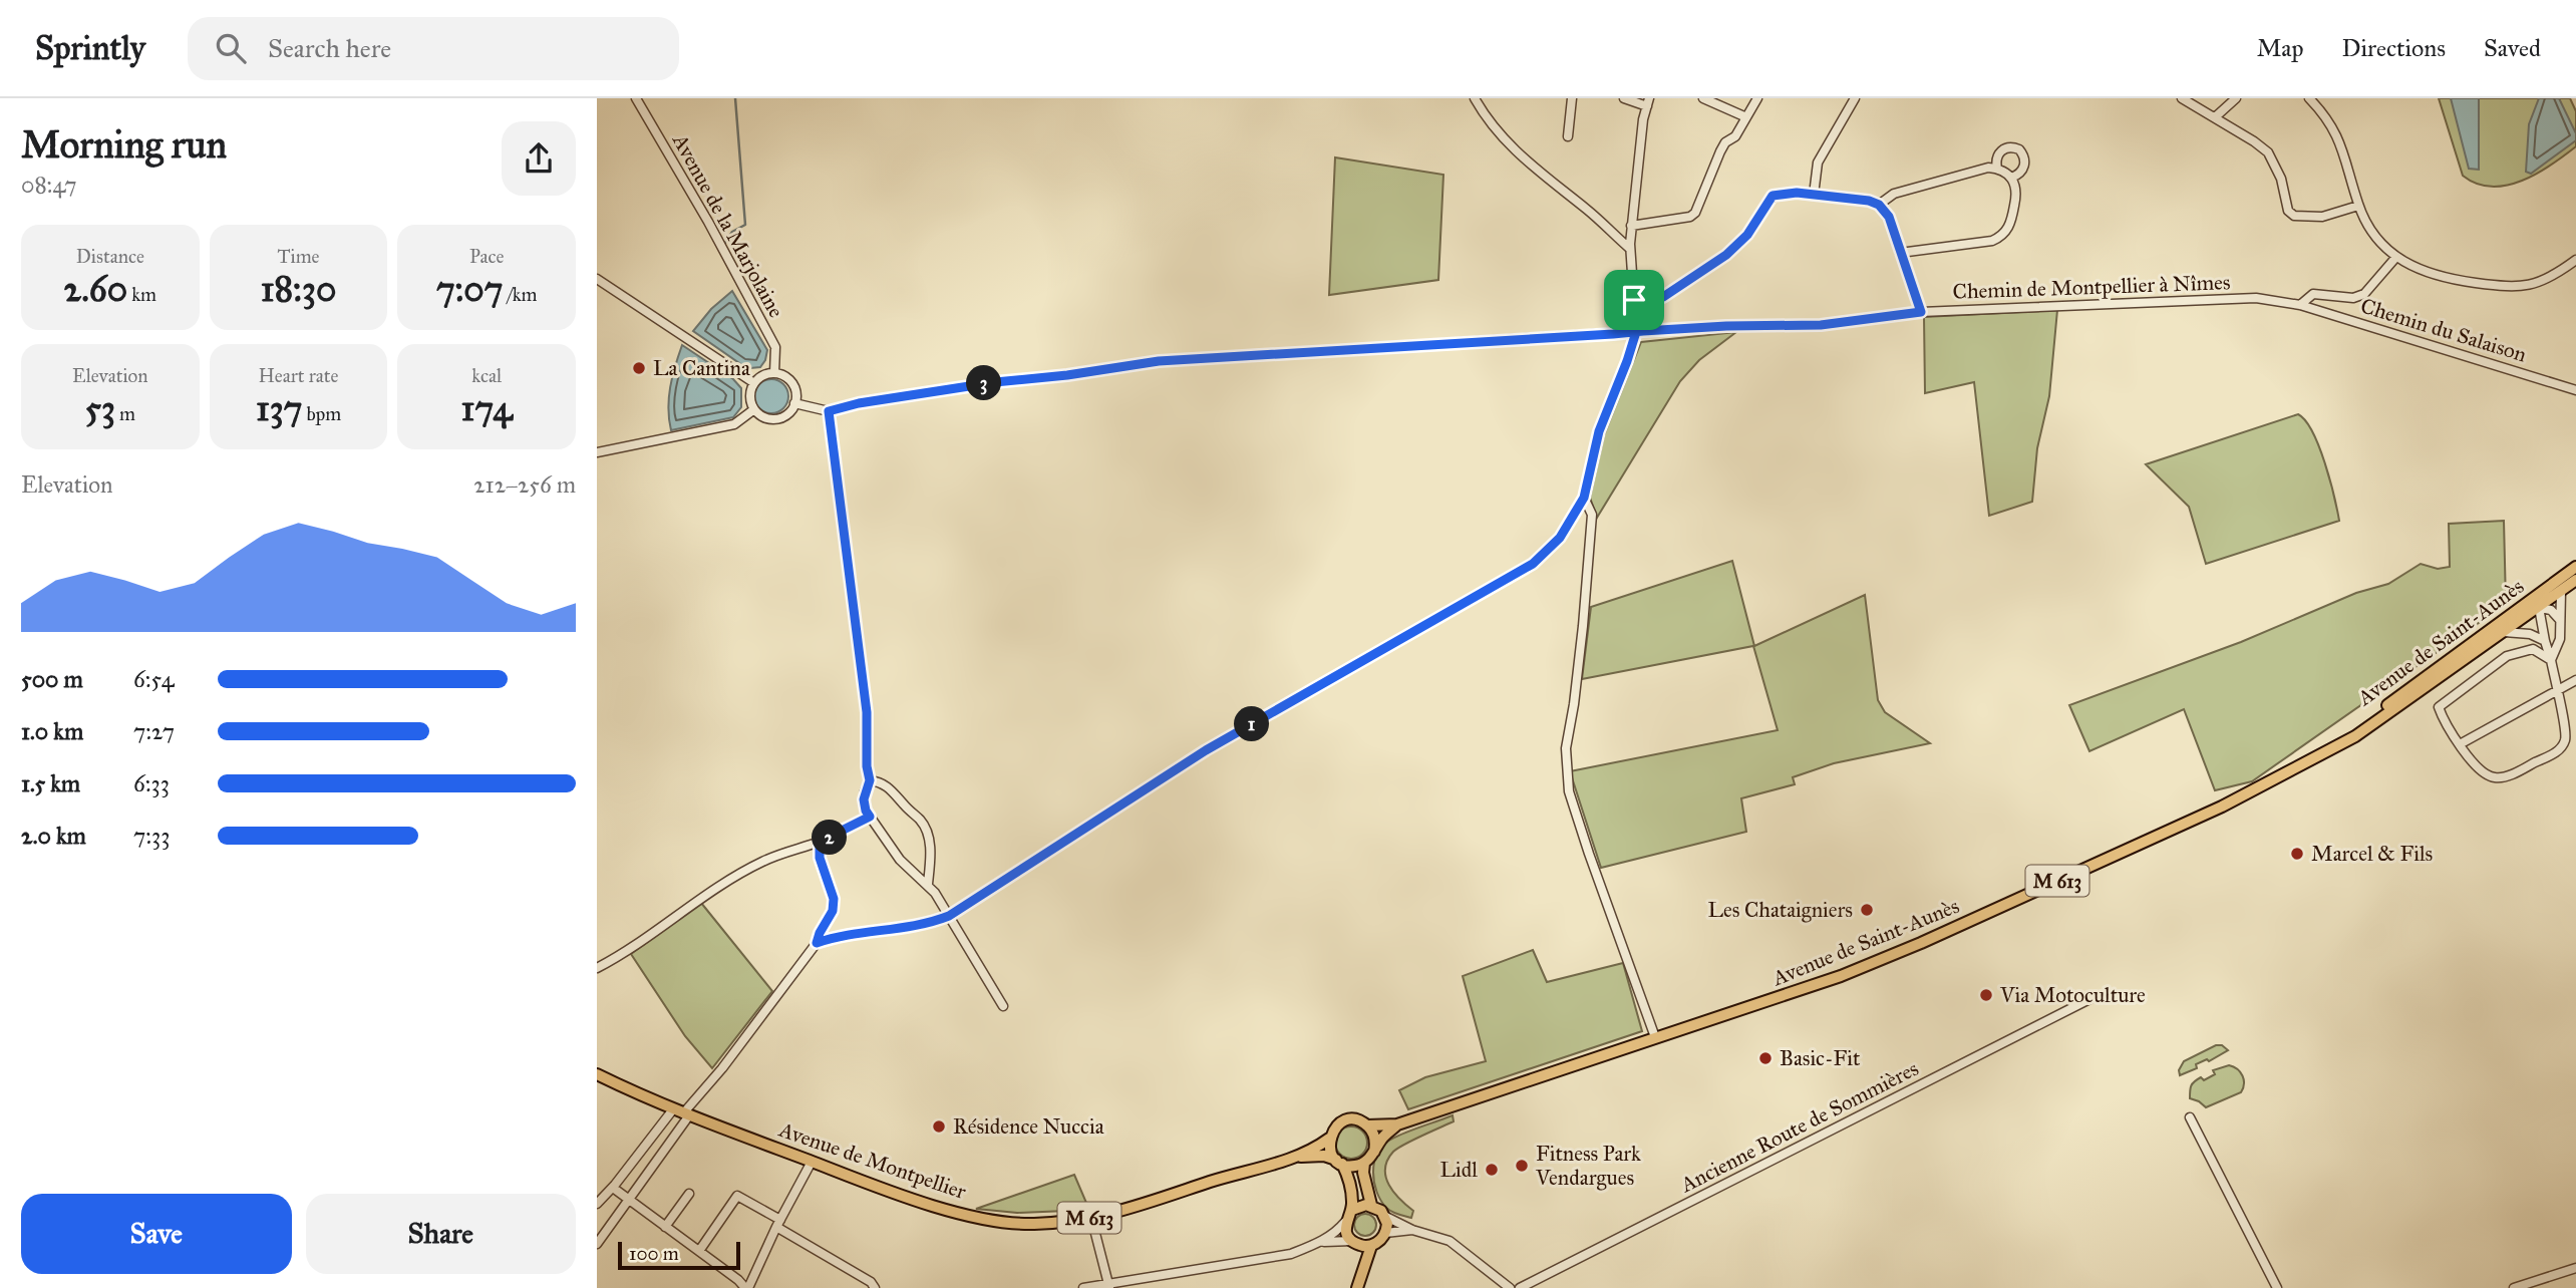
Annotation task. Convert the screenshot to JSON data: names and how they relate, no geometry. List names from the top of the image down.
{
  "streets": {
    "main road": ["Avenue de Saint-Aunès", "M 613", "Avenue de Montpellier"],
    "street": [
      "Avenue de la Marjolaine",
      "Chemin de Montpellier à Nîmes",
      "Chemin du Salaison",
      "Ancienne Route de Sommières"
    ]
  },
  "crossings": [
    ["Avenue de la Marjolaine", "Chemin de Montpellier à Nîmes"],
    ["Chemin de Montpellier à Nîmes", "Chemin du Salaison"],
    ["Avenue de Saint-Aunès", "Avenue de Montpellier"],
    ["M 613", "Avenue de Montpellier"]
  ],
  "places": [
    "La Cantina",
    "Marcel & Fils",
    "Les Chataigniers",
    "Via Motoculture",
    "Basic-Fit",
    "Résidence Nuccia",
    "Fitness Park Vendargues",
    "Lidl"
  ],
  "scale_bar": "100 m",
  "page": {
    "header": "Sprintly",
    "search": "Search here",
    "nav": ["Map", "Directions", "Saved"],
    "heading": ["Morning run", "08:47"],
    "stats": [
      ["Distance", "2.60 km"],
      ["Time", "18:30"],
      ["Pace", "7:07 /km"],
      ["Elevation", "53 m"],
      ["Heart rate", "137 bpm"],
      ["kcal", "174"]
    ],
    "pins": ["3", "1", "2"],
    "chart": ["Elevation", "212–256 m"],
    "list": [
      {
        "name": "500 m",
        "note": "6:54"
      },
      {
        "name": "1.0 km",
        "note": "7:27"
      },
      {
        "name": "1.5 km",
        "note": "6:33"
      },
      {
        "name": "2.0 km",
        "note": "7:33"
      }
    ],
    "buttons": ["Save", "Share"],
    "scale": "100 m"
  }
}
